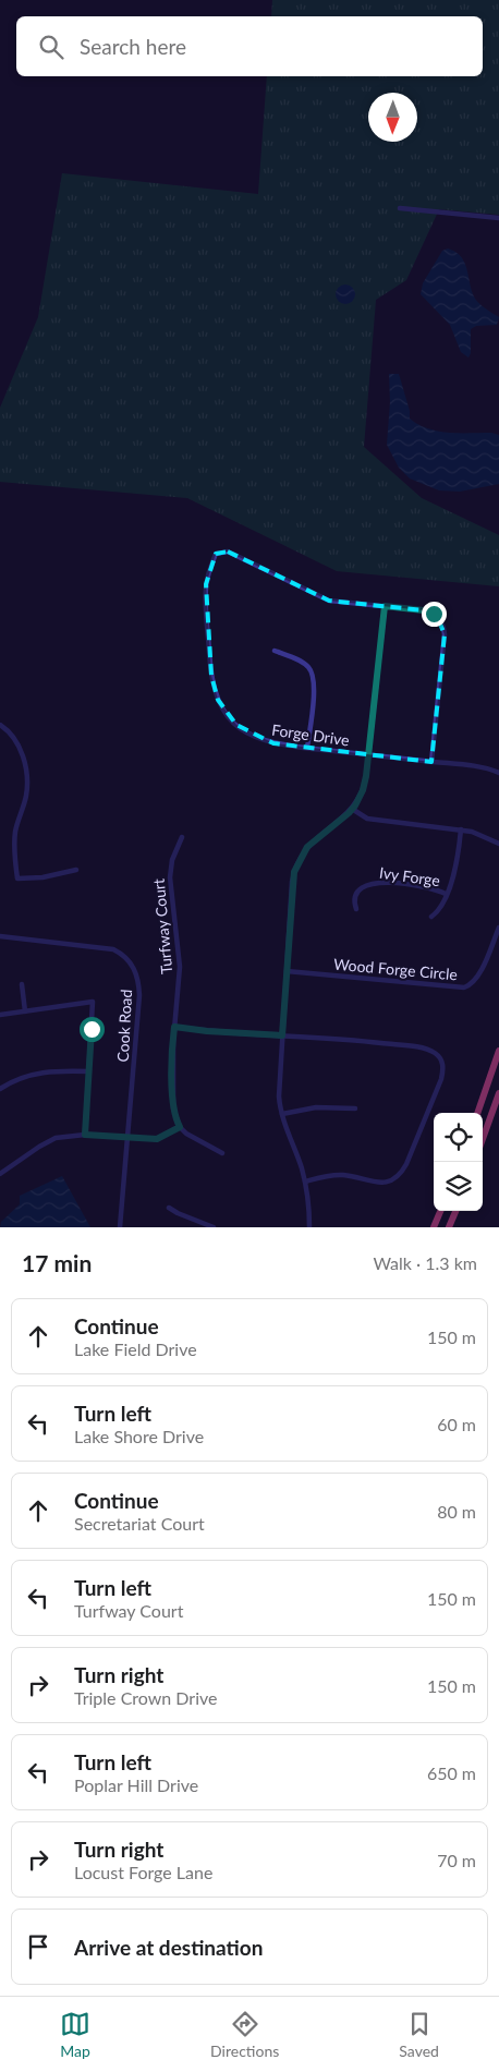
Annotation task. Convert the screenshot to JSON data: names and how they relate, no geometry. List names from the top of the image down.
{
  "streets": {
    "street": [
      "Forge Drive",
      "Ivy Forge",
      "Turfway Court",
      "Wood Forge Circle",
      "Cook Road"
    ]
  },
  "north": "bottom",
  "page": {
    "search": "Search here",
    "heading": ["17 min", "Walk · 1.3 km"],
    "list": [
      ["Continue", "Lake Field Drive", "150 m"],
      ["Turn left", "Lake Shore Drive", "60 m"],
      ["Continue", "Secretariat Court", "80 m"],
      ["Turn left", "Turfway Court", "150 m"],
      ["Turn right", "Triple Crown Drive", "150 m"],
      ["Turn left", "Poplar Hill Drive", "650 m"],
      ["Turn right", "Locust Forge Lane", "70 m"],
      "Arrive at destination"
    ],
    "nav": ["Map", "Directions", "Saved"]
  }
}
